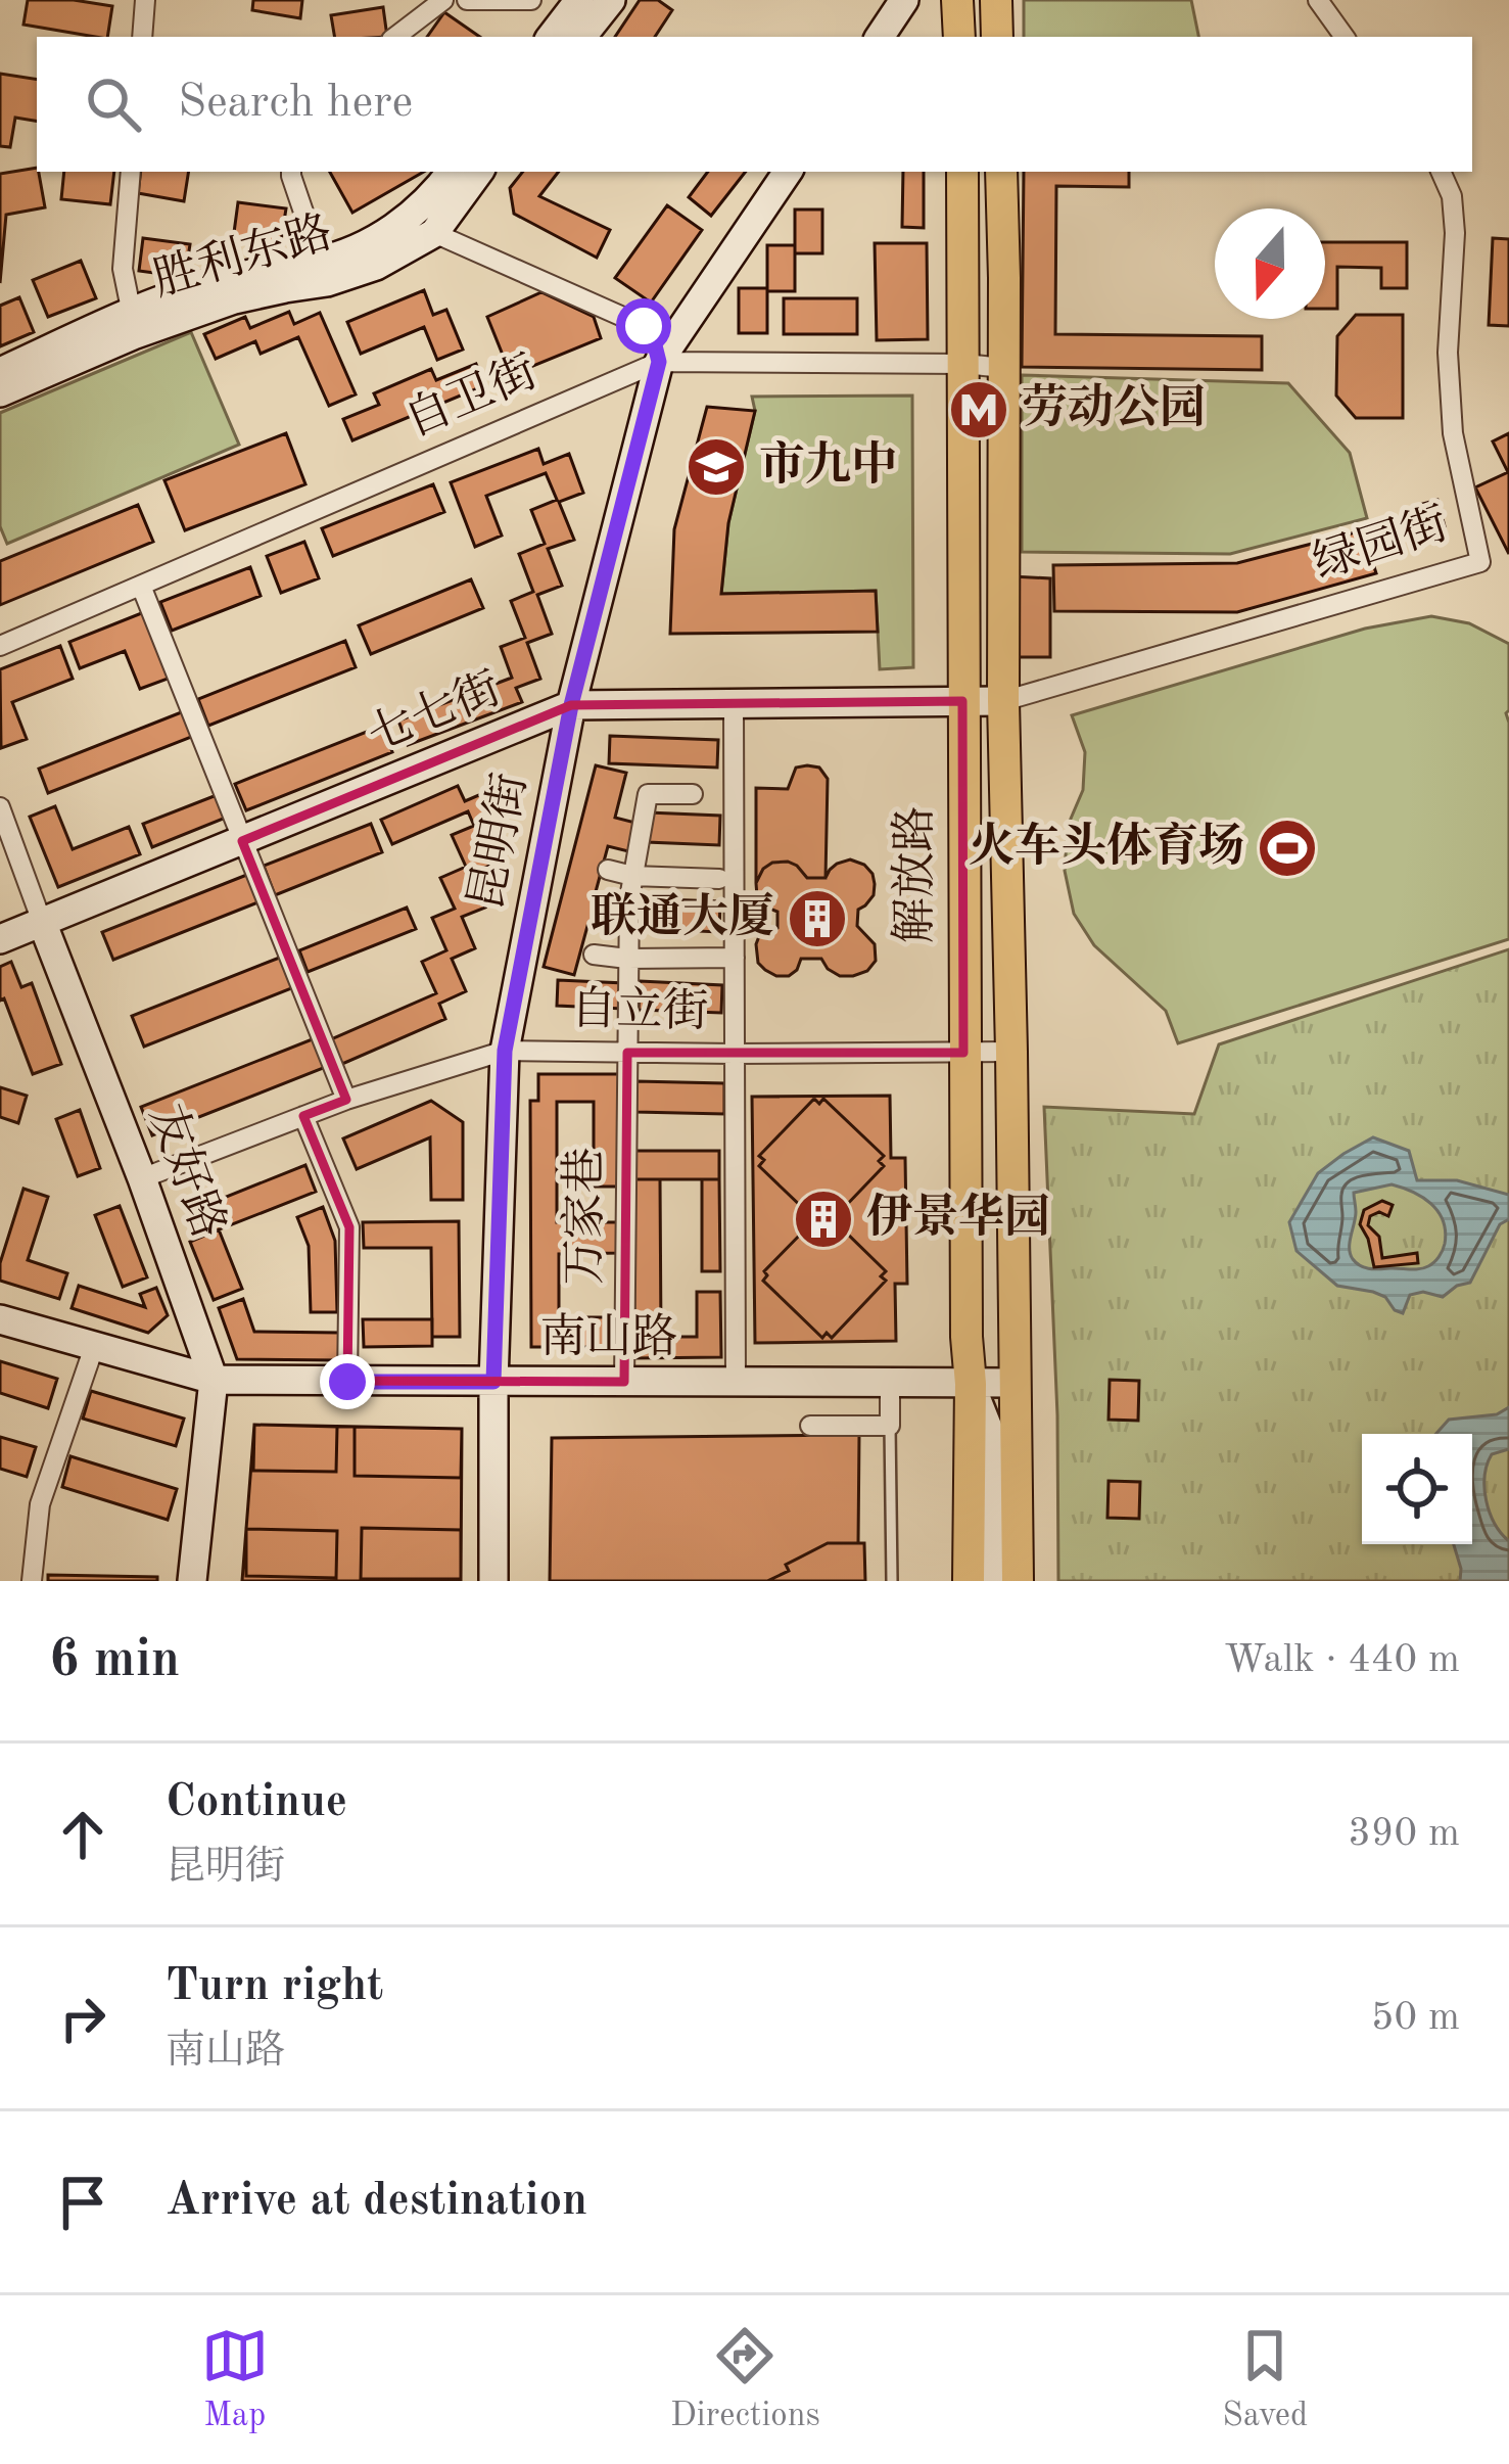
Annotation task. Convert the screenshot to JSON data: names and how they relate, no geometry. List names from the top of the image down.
{
  "streets": {
    "main road": [
      "胜利东路",
      "七七街",
      "昆明街",
      "解放路",
      "友好路",
      "南山路"
    ],
    "street": [
      "自卫街",
      "绿园街",
      "自立街",
      "万家巷"
    ]
  },
  "crossings": [
    ["自卫街", "昆明街"],
    ["自卫街", "解放路"],
    ["绿园街", "七七街"],
    ["绿园街", "解放路"],
    ["七七街", "昆明街"],
    ["七七街", "解放路"],
    ["七七街", "友好路"],
    ["昆明街", "自立街"],
    ["昆明街", "南山路"],
    ["解放路", "自立街"],
    ["解放路", "南山路"],
    ["自立街", "友好路"],
    ["自立街", "万家巷"],
    ["友好路", "南山路"],
    ["万家巷", "南山路"]
  ],
  "places": {
    "metro station": ["劳动公园"],
    "school or university": ["市九中"],
    "sports": ["火车头体育场"],
    "building": ["联通大厦", "伊景华园"]
  },
  "north": "bottom",
  "page": {
    "search": "Search here",
    "heading": ["6 min", "Walk · 440 m"],
    "list": [
      ["Continue", "昆明街", "390 m"],
      ["Turn right", "南山路", "50 m"],
      "Arrive at destination"
    ],
    "nav": ["Map", "Directions", "Saved"]
  }
}
